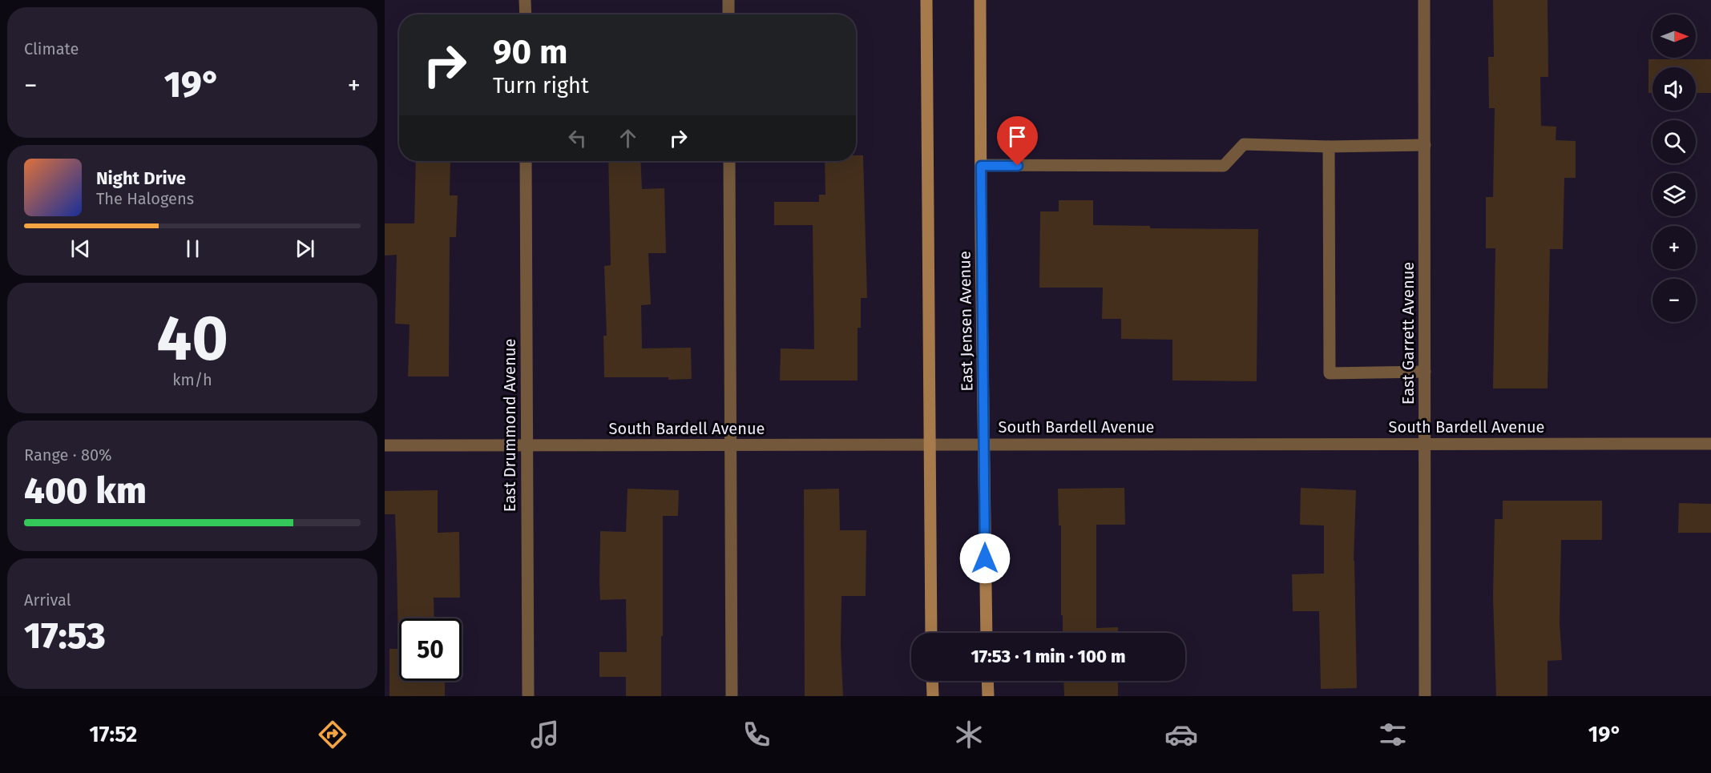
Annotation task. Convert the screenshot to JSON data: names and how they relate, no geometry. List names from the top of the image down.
{
  "streets": {
    "main road": ["East Jensen Avenue"],
    "street": ["East Garrett Avenue", "East Drummond Avenue", "South Bardell Avenue"]
  },
  "crossings": [
    ["East Jensen Avenue", "South Bardell Avenue"],
    ["East Garrett Avenue", "South Bardell Avenue"],
    ["East Drummond Avenue", "South Bardell Avenue"]
  ],
  "north": "right",
  "page": {
    "tile": [
      "Climate",
      ["40", "km/h"],
      ["Range · 80%", "400 km"],
      ["Arrival", "17:53"]
    ],
    "map_buttons": ["+", "−"],
    "turn": ["90 m", "Turn right"],
    "heat": ["−", "19°", "+"],
    "song": ["Night Drive", "The Halogens"],
    "limit": "50",
    "trip": "17:53 · 1 min · 100 m",
    "tabs": ["17:52", "19°"]
  }
}
